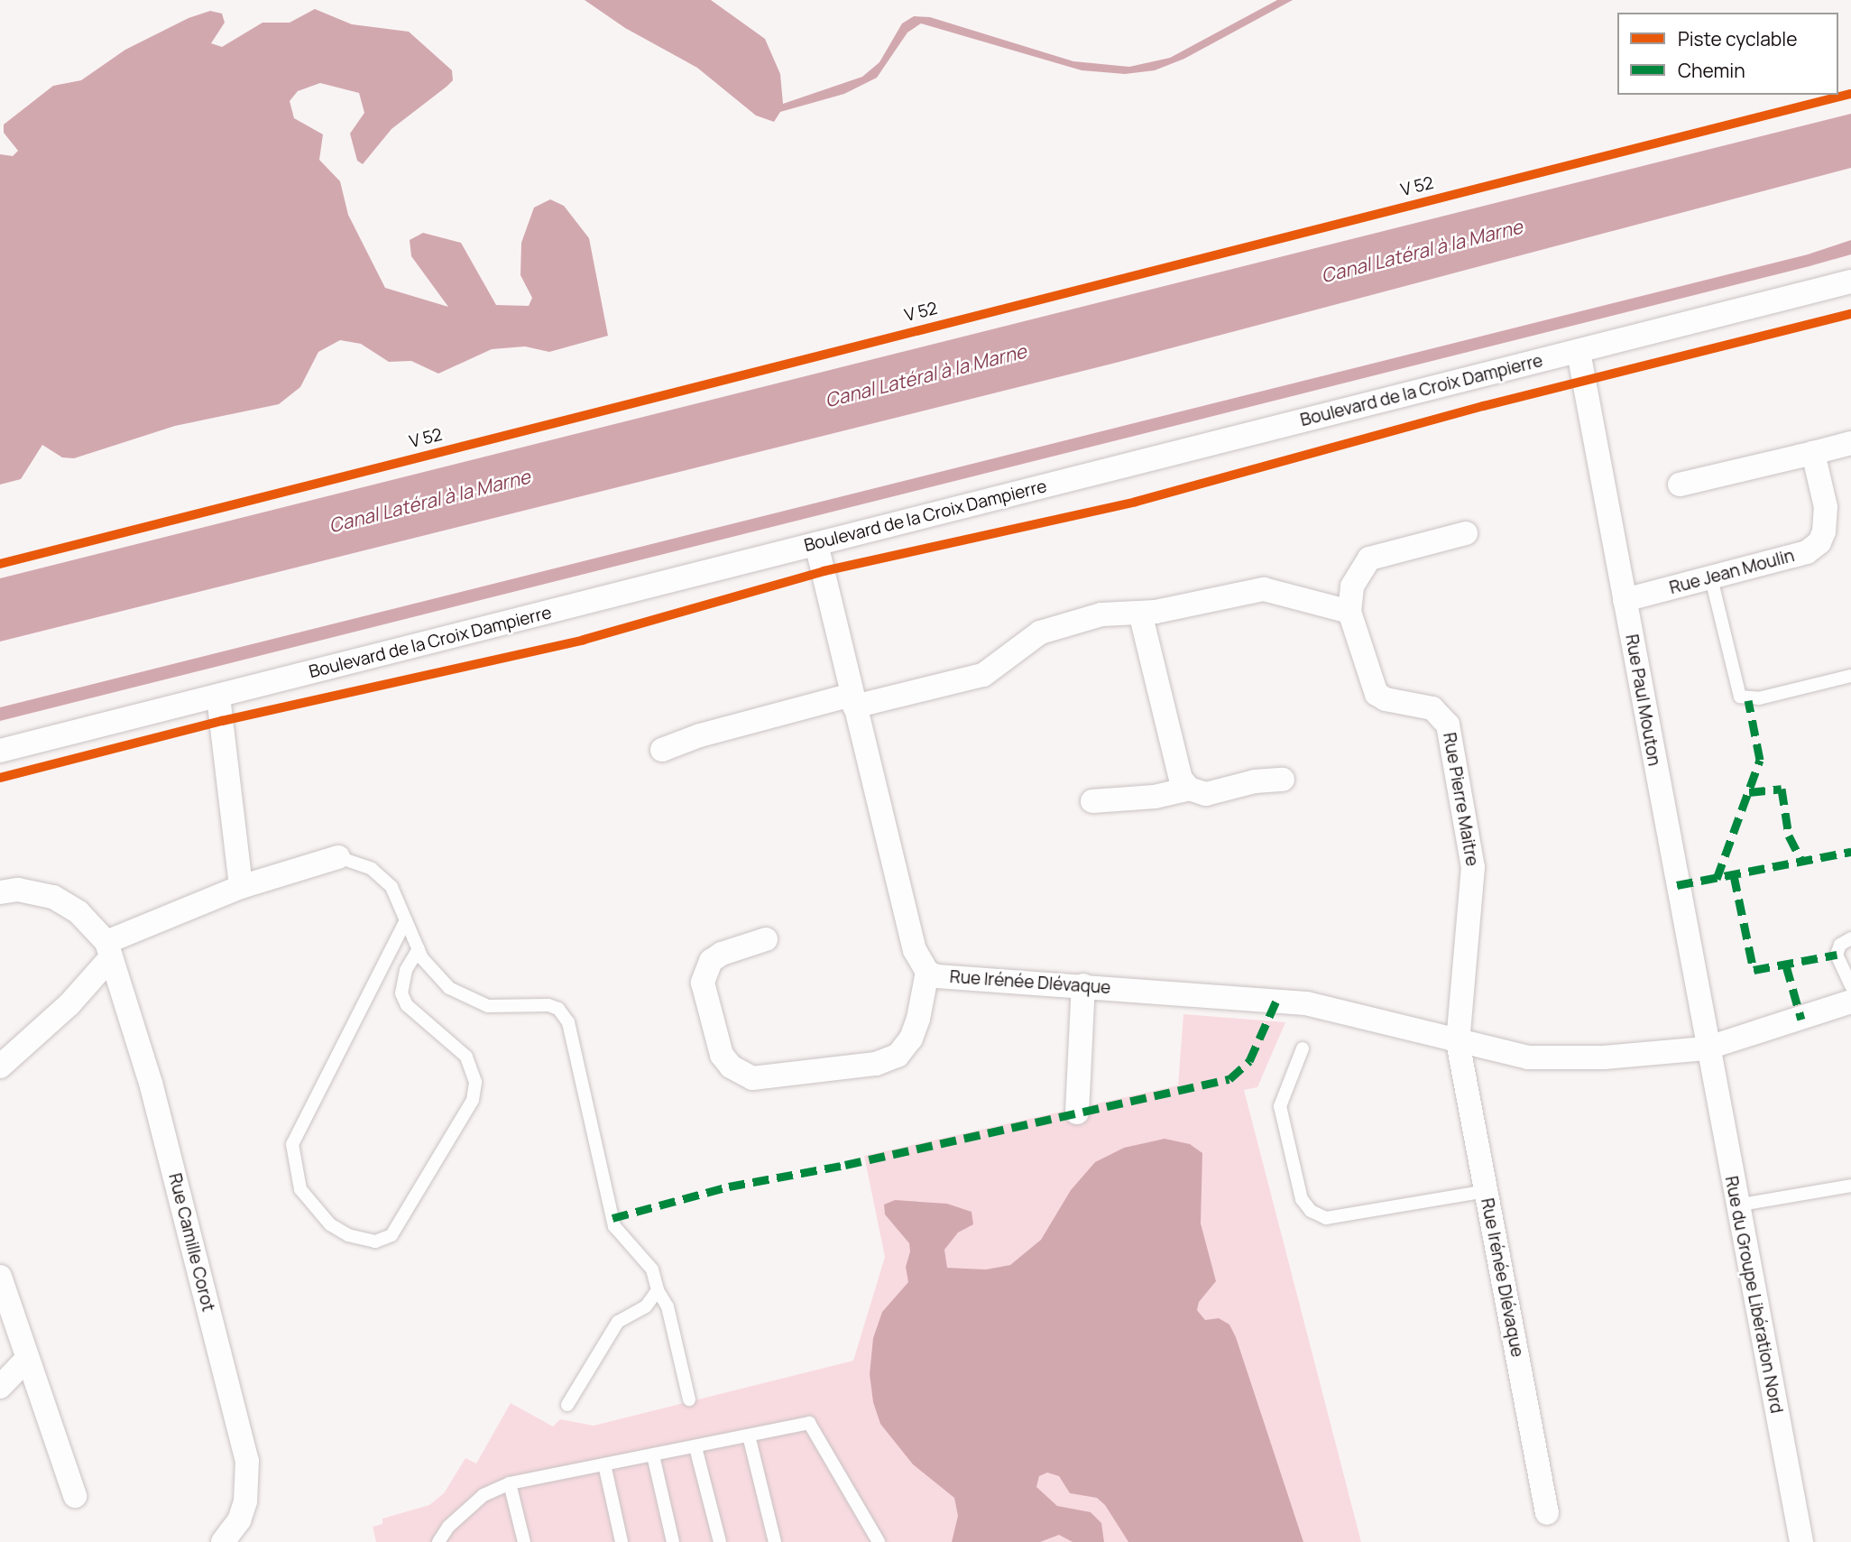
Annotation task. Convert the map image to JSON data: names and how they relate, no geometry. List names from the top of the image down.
{
  "streets": {
    "street": [
      "Boulevard de la Croix Dampierre",
      "Rue Jean Moulin",
      "Rue Paul Mouton",
      "Rue Pierre Maitre",
      "Rue Irénée Dlévaque",
      "Rue Camille Corot",
      "Rue du Groupe Libération Nord"
    ],
    "cycle path": ["V 52"]
  },
  "crossings": [
    ["Boulevard de la Croix Dampierre", "Rue Paul Mouton"],
    ["Boulevard de la Croix Dampierre", "Rue Irénée Dlévaque"],
    ["Rue Jean Moulin", "Rue Paul Mouton"],
    ["Rue Paul Mouton", "Rue Irénée Dlévaque"],
    ["Rue Paul Mouton", "Rue du Groupe Libération Nord"],
    ["Rue Pierre Maitre", "Rue Irénée Dlévaque"],
    ["Rue Irénée Dlévaque", "Rue du Groupe Libération Nord"]
  ],
  "water": ["Canal Latéral à la Marne"],
  "legend": ["Piste cyclable", "Chemin"]
}
